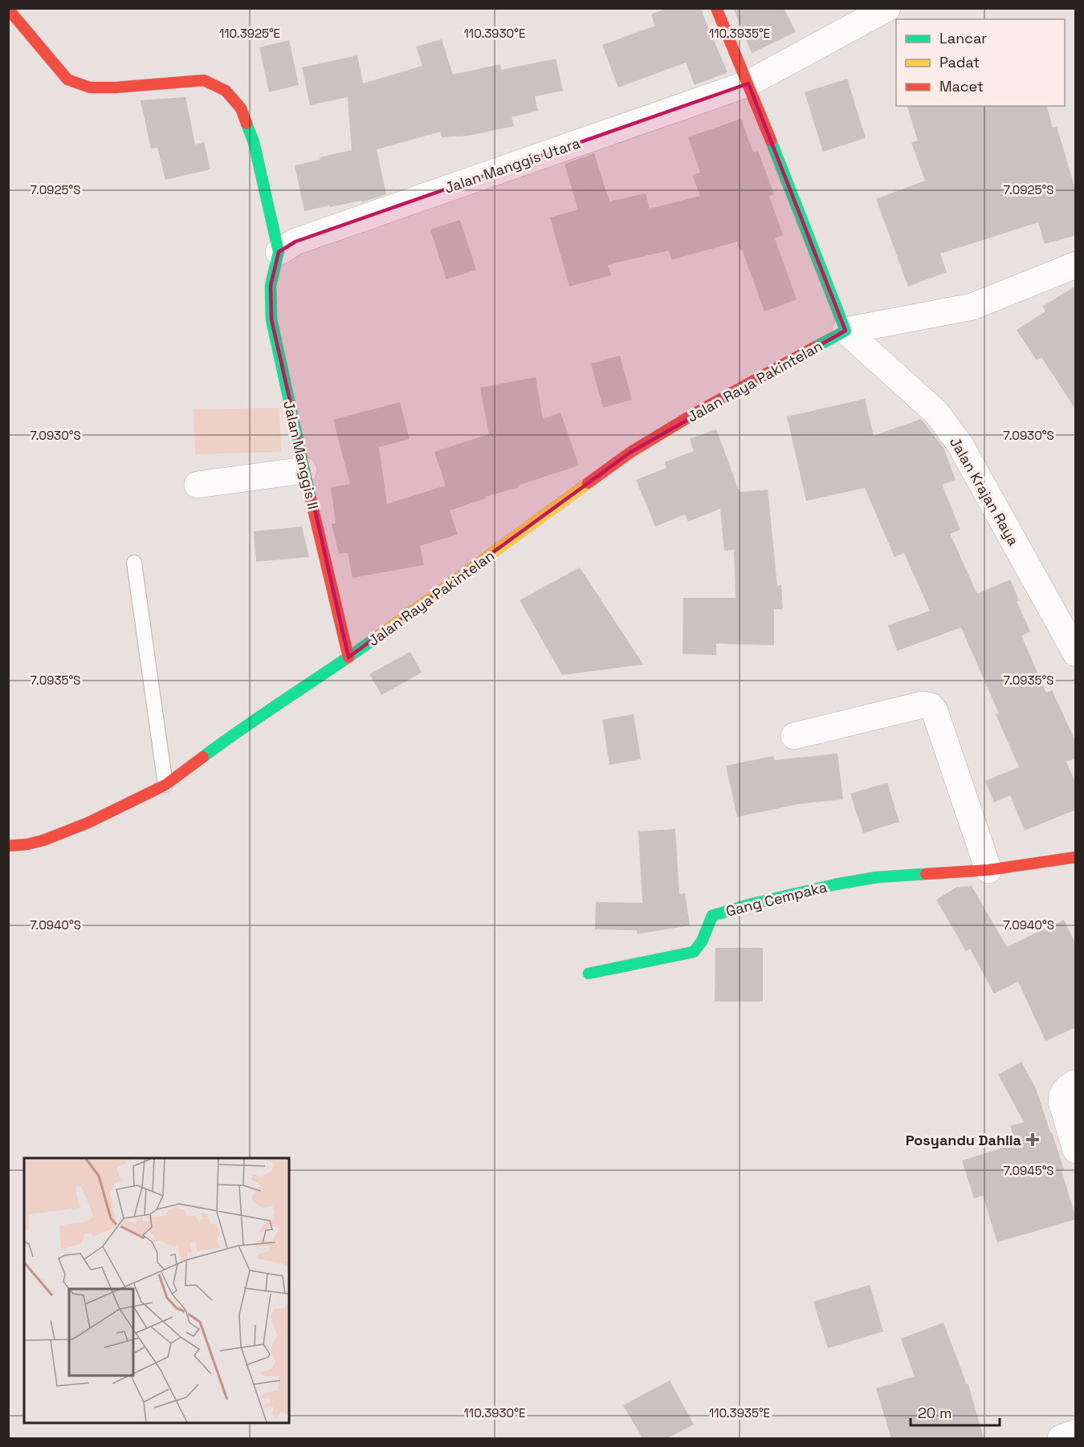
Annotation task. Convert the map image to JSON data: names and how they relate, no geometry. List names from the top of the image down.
{
  "streets": {
    "street": [
      "Jalan Manggis Utara",
      "Jalan Raya Pakintelan",
      "Jalan Manggis II",
      "Jalan Krajan Raya",
      "Gang Cempaka"
    ]
  },
  "crossings": [
    ["Jalan Manggis Utara", "Jalan Manggis II"],
    ["Jalan Raya Pakintelan", "Jalan Manggis II"],
    ["Jalan Raya Pakintelan", "Jalan Krajan Raya"]
  ],
  "places": {
    "health": ["Posyandu Dahlia"]
  },
  "legend": ["Lancar", "Padat", "Macet"],
  "scale_bar": "20 m",
  "coordinates": [
    "110.3925°E",
    "110.3930°E",
    "110.3935°E",
    "7.0925°S",
    "7.0930°S",
    "7.0935°S",
    "7.0940°S",
    "7.0945°S"
  ]
}
